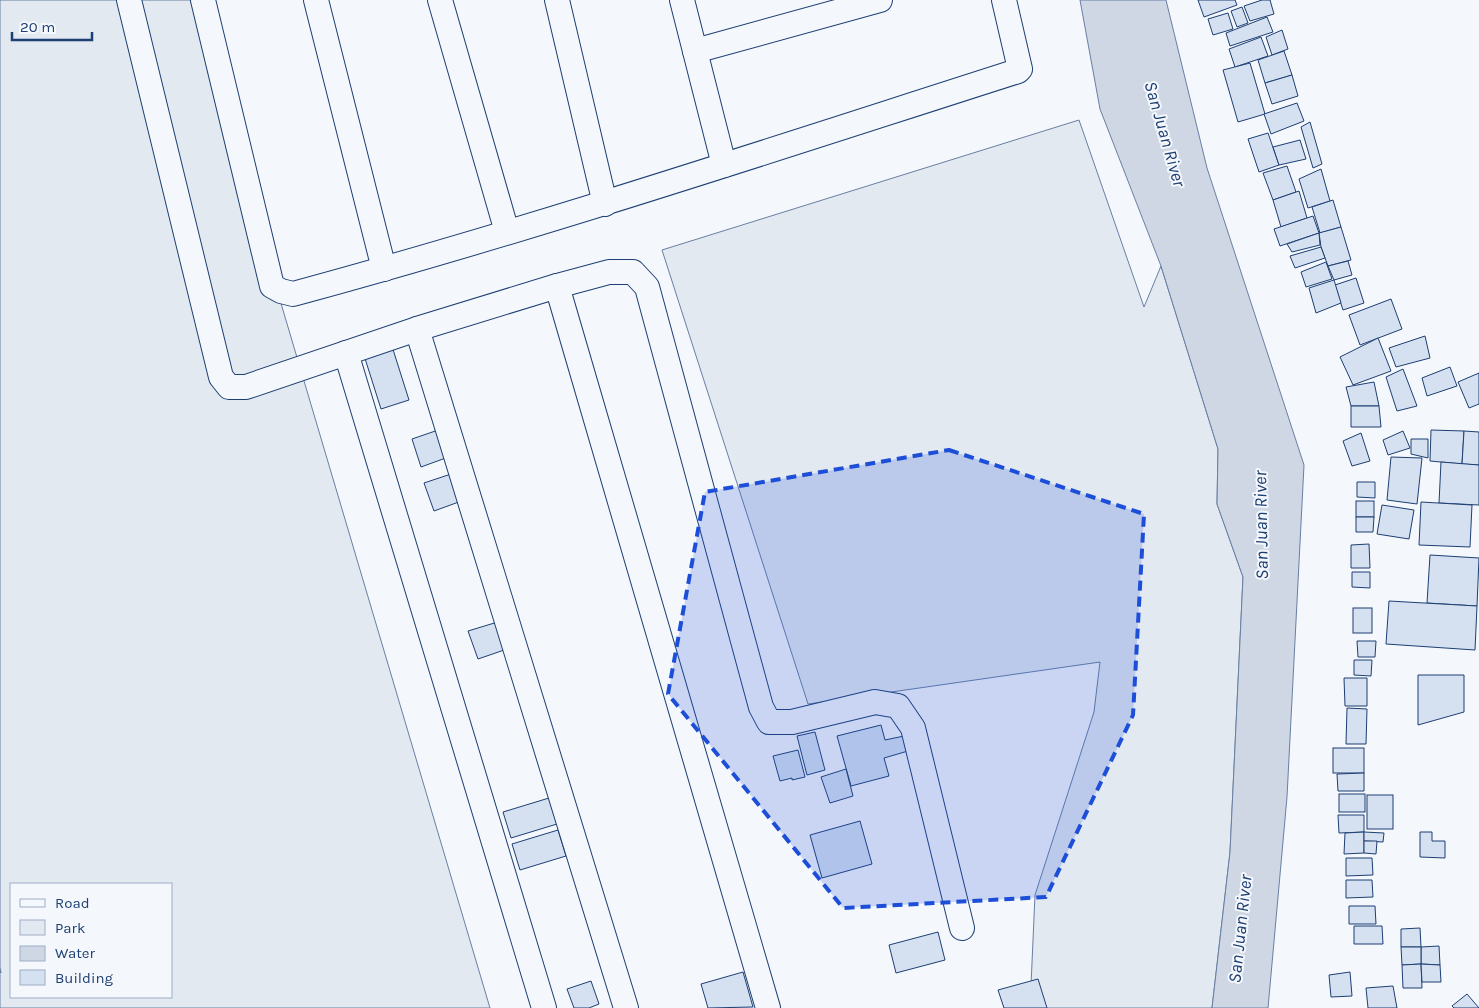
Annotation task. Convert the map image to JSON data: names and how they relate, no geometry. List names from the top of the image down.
{
  "water": ["San Juan River"],
  "legend": [
    "Road",
    "Park",
    "Water",
    "Building"
  ],
  "scale_bar": "20 m"
}
